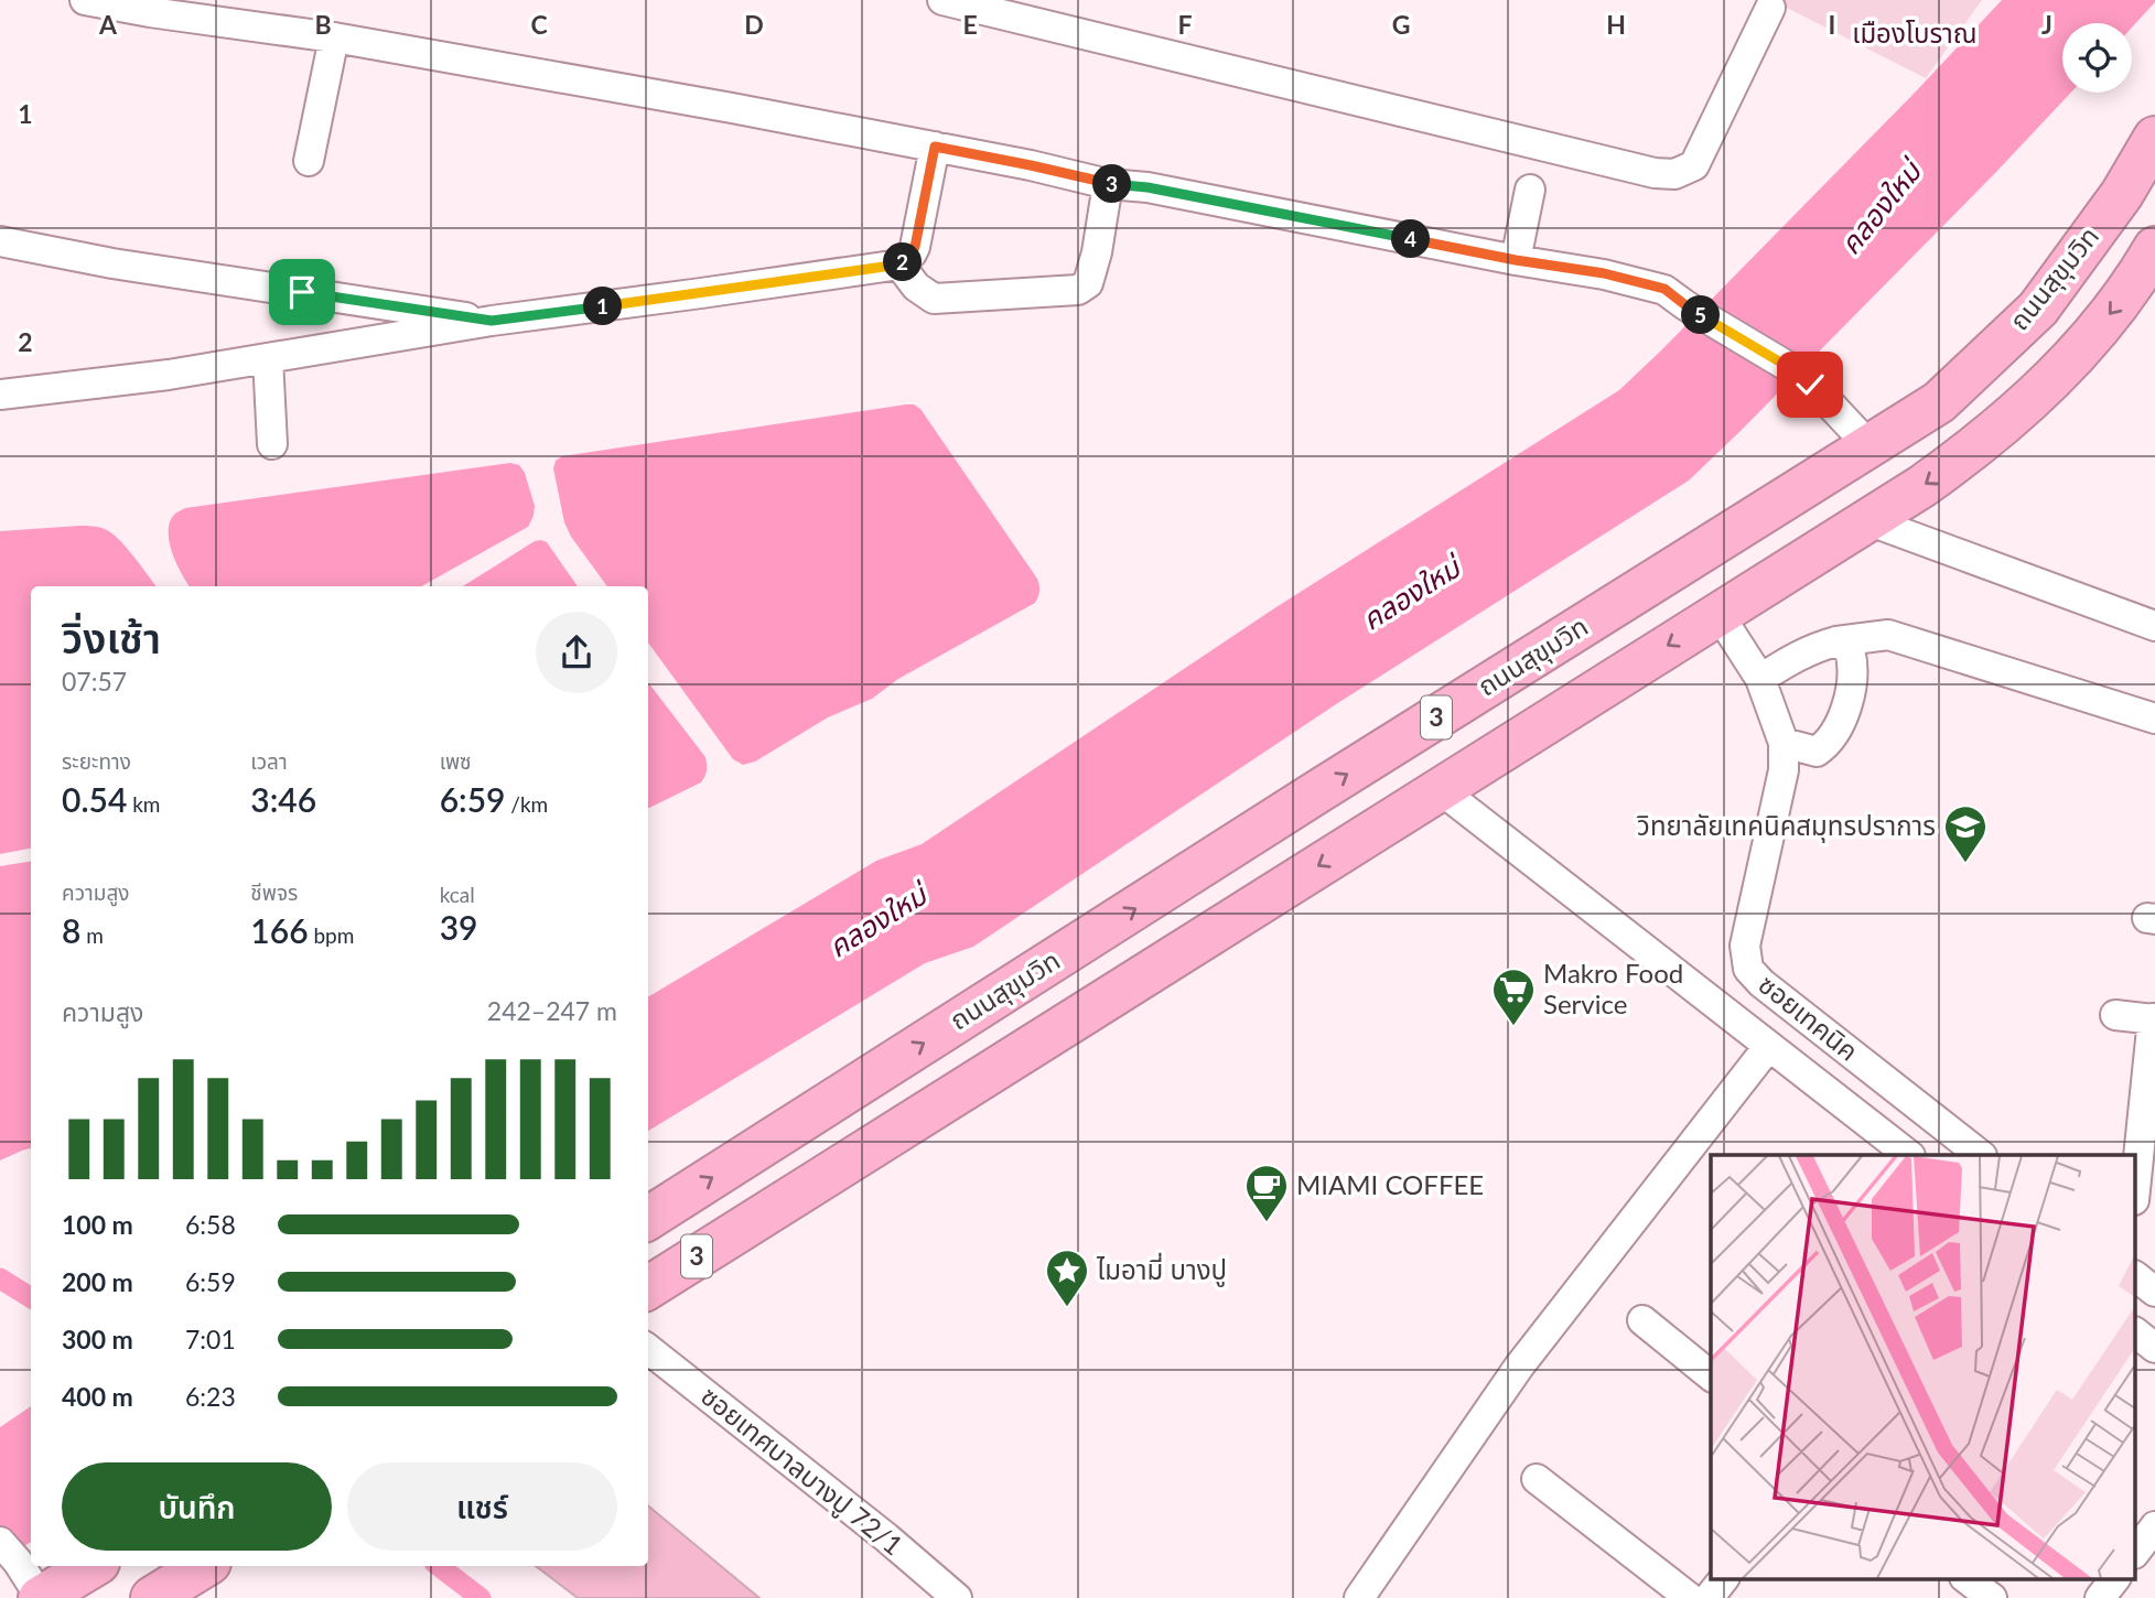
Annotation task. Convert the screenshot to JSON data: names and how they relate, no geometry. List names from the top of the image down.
{
  "streets": {
    "highway": ["ถนนสุขุมวิท", "3"],
    "street": ["ซอยเทคนิค", "ซอยเทศบาลบางปู 72/1"]
  },
  "crossings": [
    ["3", "ซอยเทคนิค"]
  ],
  "water": ["คลองใหม่"],
  "parks": ["เมืองโบราณ"],
  "places": {
    "school or university": ["วิทยาลัยเทคนิคสมุทรปราการ"],
    "supermarket": ["Makro Food Service"],
    "cafe": ["MIAMI COFFEE"],
    "place": ["ไมอามี่ บางปู"]
  },
  "page": {
    "pins": [
      "3",
      "4",
      "2",
      "1",
      "5"
    ],
    "heading": ["วิ่งเช้า", "07:57"],
    "stats": [
      ["ระยะทาง", "0.54 km"],
      ["เวลา", "3:46"],
      ["เพซ", "6:59 /km"],
      ["ความสูง", "8 m"],
      ["ชีพจร", "166 bpm"],
      ["kcal", "39"]
    ],
    "chart": ["ความสูง", "242–247 m"],
    "list": [
      {
        "name": "100 m",
        "note": "6:58"
      },
      {
        "name": "200 m",
        "note": "6:59"
      },
      {
        "name": "300 m",
        "note": "7:01"
      },
      {
        "name": "400 m",
        "note": "6:23"
      }
    ],
    "buttons": ["บันทึก", "แชร์"]
  },
  "grid": {
    "columns": [
      "A",
      "B",
      "C",
      "D",
      "E",
      "F",
      "G",
      "H",
      "I",
      "J"
    ],
    "rows": ["1", "2"]
  }
}
